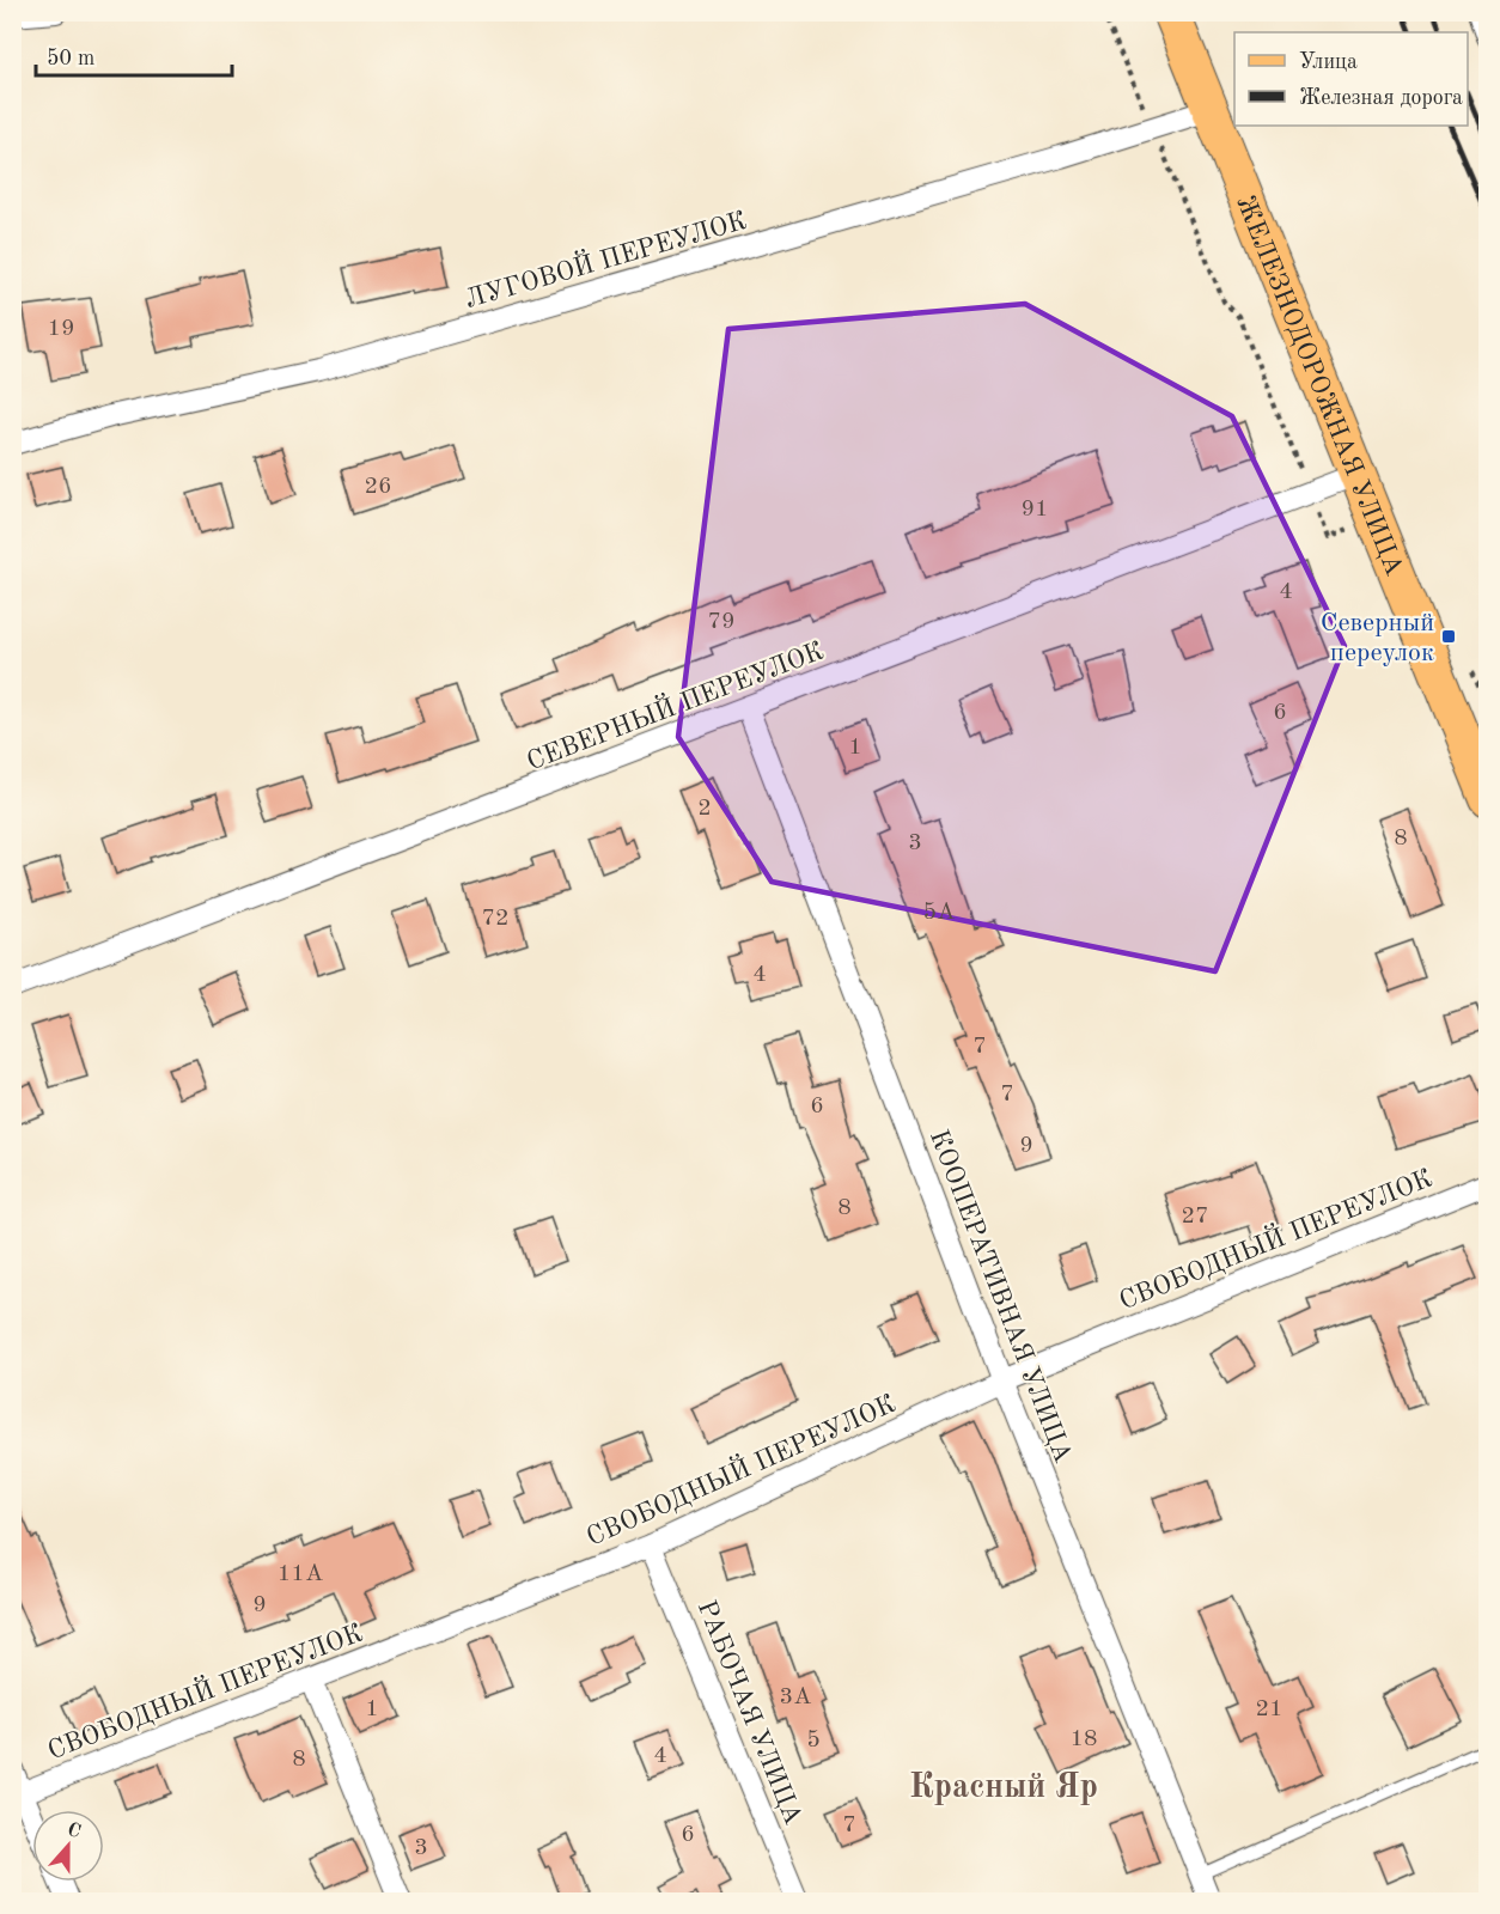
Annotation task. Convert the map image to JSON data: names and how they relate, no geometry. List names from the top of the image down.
{
  "streets": {
    "main road": ["ЖЕЛЕЗНОДОРОЖНАЯ УЛИЦА"],
    "street": [
      "ЛУГОВОЙ ПЕРЕУЛОК",
      "СЕВЕРНЫЙ ПЕРЕУЛОК",
      "СВОБОДНЫЙ ПЕРЕУЛОК",
      "КООПЕРАТИВНАЯ УЛИЦА",
      "РАБОЧАЯ УЛИЦА"
    ]
  },
  "crossings": [
    ["ЛУГОВОЙ ПЕРЕУЛОК", "ЖЕЛЕЗНОДОРОЖНАЯ УЛИЦА"],
    ["ЖЕЛЕЗНОДОРОЖНАЯ УЛИЦА", "СЕВЕРНЫЙ ПЕРЕУЛОК"],
    ["СЕВЕРНЫЙ ПЕРЕУЛОК", "КООПЕРАТИВНАЯ УЛИЦА"],
    ["СВОБОДНЫЙ ПЕРЕУЛОК", "КООПЕРАТИВНАЯ УЛИЦА"],
    ["СВОБОДНЫЙ ПЕРЕУЛОК", "РАБОЧАЯ УЛИЦА"]
  ],
  "districts": ["Красный Яр"],
  "places": {
    "transit": ["Северный переулок"]
  },
  "house_numbers": [
    "19",
    "26",
    "91",
    "4",
    "79",
    "6",
    "1",
    "2",
    "8",
    "3",
    "5А",
    "72",
    "4",
    "7",
    "7",
    "6",
    "9",
    "8",
    "27",
    "11А",
    "9",
    "3А",
    "1",
    "21",
    "18",
    "5",
    "4",
    "8",
    "7",
    "6",
    "3"
  ],
  "legend": ["Улица", "Железная дорога"],
  "scale_bar": "50 m",
  "north": "top"
}
